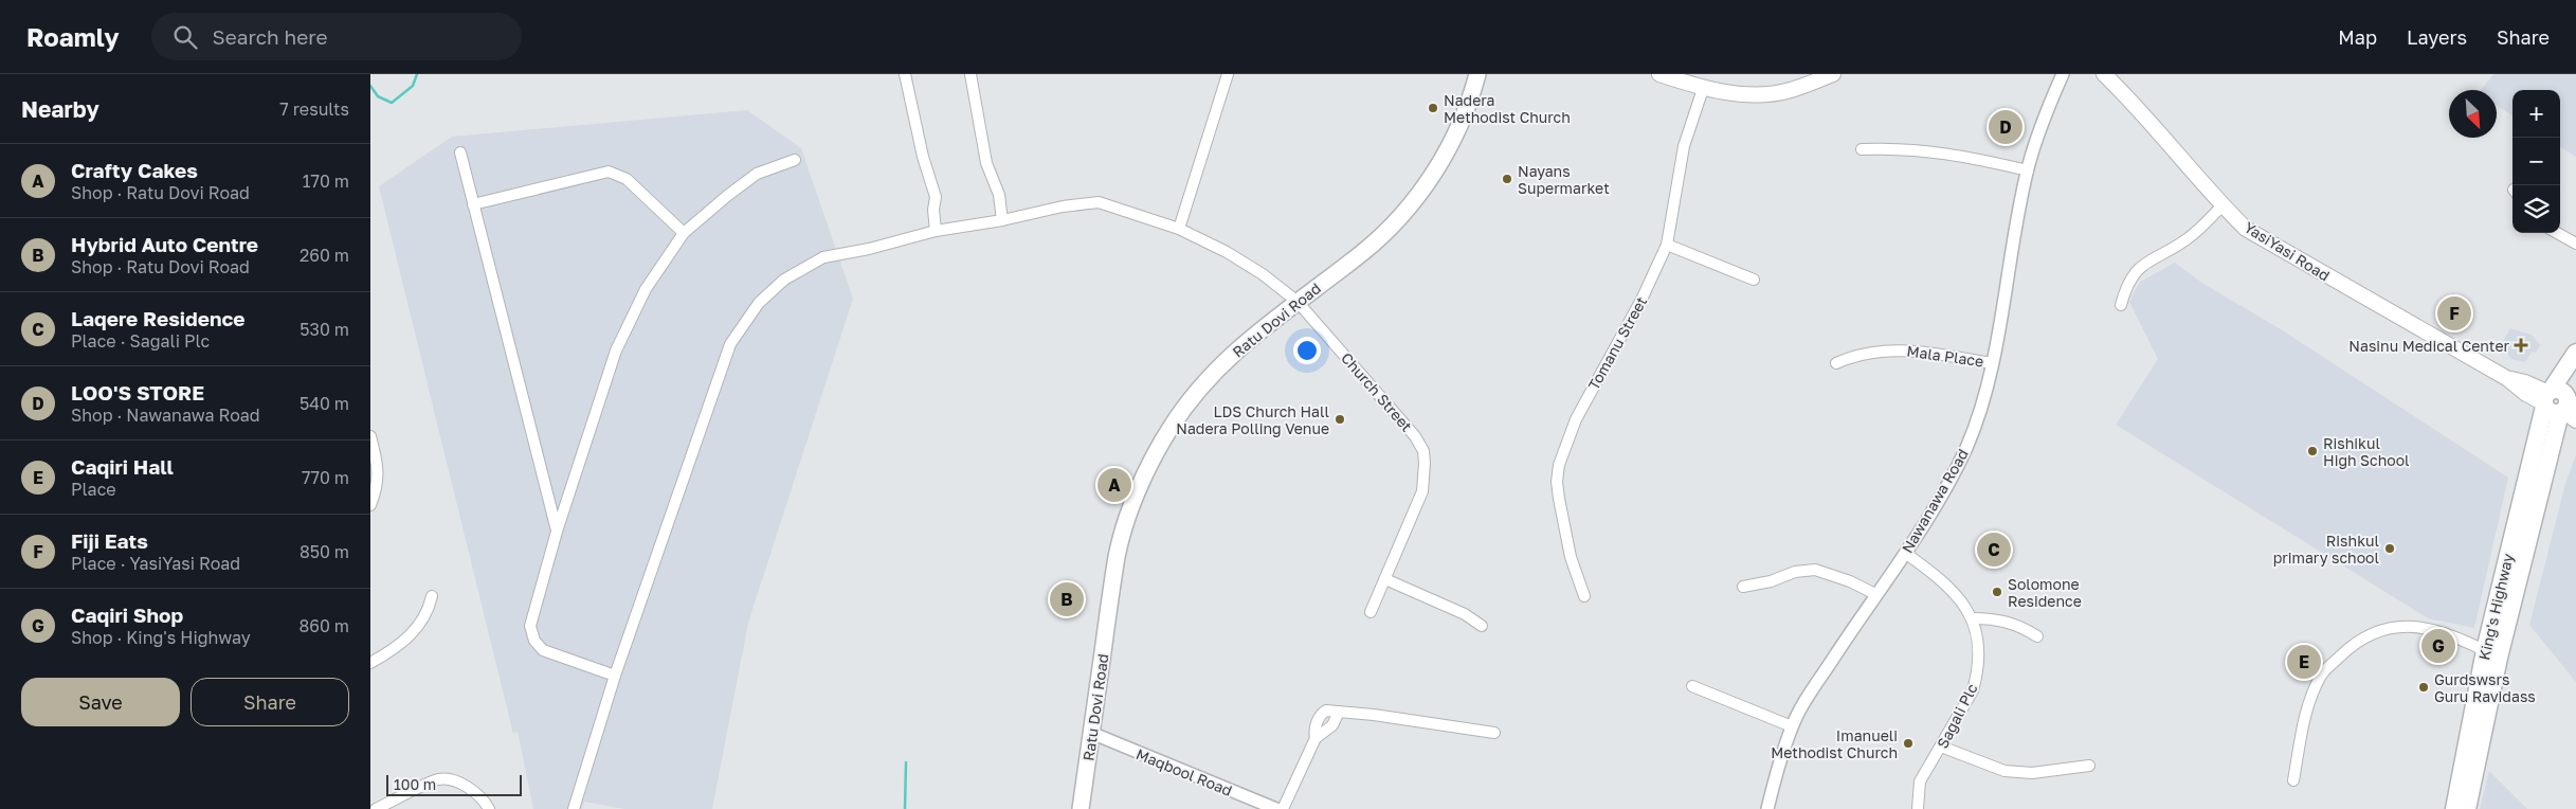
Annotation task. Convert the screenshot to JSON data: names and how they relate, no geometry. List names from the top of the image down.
{
  "streets": {
    "highway": ["King's Highway"],
    "main road": ["YasiYasi Road", "Ratu Dovi Road"],
    "street": [
      "Tomanu Street",
      "Mala Place",
      "Church Street",
      "Nawanawa Road",
      "Sagali Plc",
      "Maqbool Road"
    ]
  },
  "crossings": [
    ["YasiYasi Road", "King's Highway"],
    ["Ratu Dovi Road", "Church Street"],
    ["Ratu Dovi Road", "Maqbool Road"],
    ["Mala Place", "Nawanawa Road"],
    ["Nawanawa Road", "Sagali Plc"]
  ],
  "places": {
    "other": [
      "Nadera Methodist Church",
      "Nayans Supermarket",
      "LDS Church Hall Nadera Polling Venue",
      "Rishikul High School",
      "Rishkul primary school",
      "Solomone Residence",
      "Gurdswsrs Guru Ravidass",
      "Imanueli Methodist Church"
    ],
    "health": ["Nasinu Medical Center"]
  },
  "scale_bar": "100 m",
  "north": "bottom right",
  "page": {
    "header": "Roamly",
    "search": "Search here",
    "nav": ["Map", "Layers", "Share"],
    "heading": ["Nearby", "7 results"],
    "map_buttons": ["+", "−"],
    "pins": [
      "D",
      "F",
      "A",
      "C",
      "B",
      "G",
      "E"
    ],
    "list": [
      {
        "mark": "A",
        "name": "Crafty Cakes",
        "note": "Shop · Ratu Dovi Road",
        "value": "170 m"
      },
      {
        "mark": "B",
        "name": "Hybrid Auto Centre",
        "note": "Shop · Ratu Dovi Road",
        "value": "260 m"
      },
      {
        "mark": "C",
        "name": "Laqere Residence",
        "note": "Place · Sagali Plc",
        "value": "530 m"
      },
      {
        "mark": "D",
        "name": "LOO'S STORE",
        "note": "Shop · Nawanawa Road",
        "value": "540 m"
      },
      {
        "mark": "E",
        "name": "Caqiri Hall",
        "note": "Place",
        "value": "770 m"
      },
      {
        "mark": "F",
        "name": "Fiji Eats",
        "note": "Place · YasiYasi Road",
        "value": "850 m"
      },
      {
        "mark": "G",
        "name": "Caqiri Shop",
        "note": "Shop · King's Highway",
        "value": "860 m"
      }
    ],
    "buttons": ["Save", "Share"],
    "scale": "100 m"
  }
}
